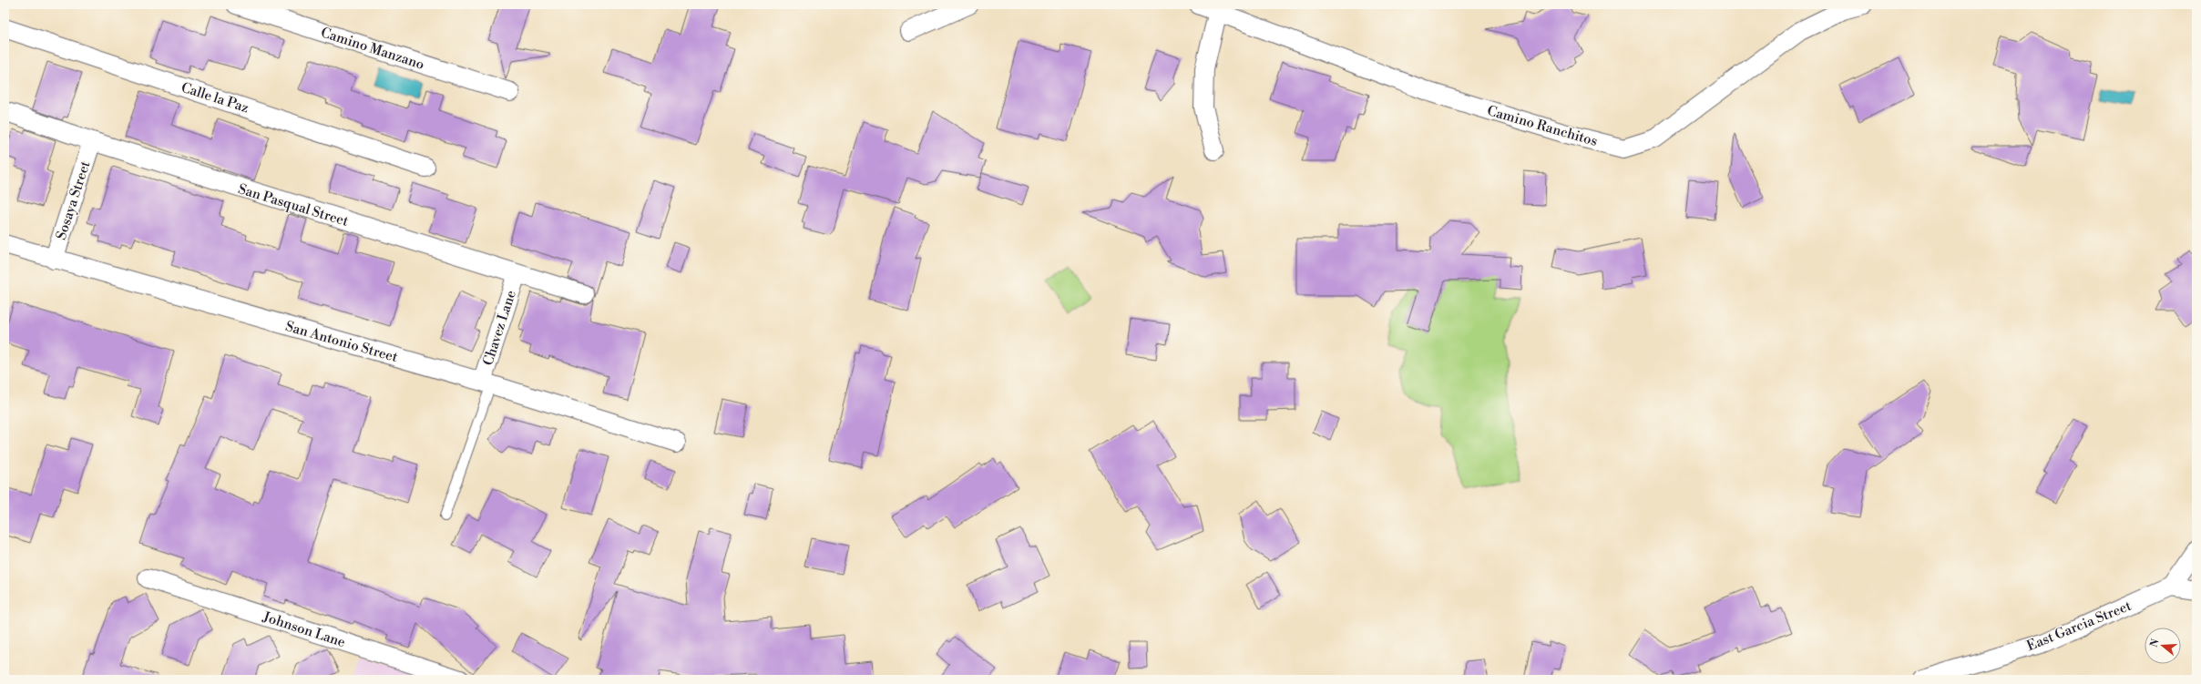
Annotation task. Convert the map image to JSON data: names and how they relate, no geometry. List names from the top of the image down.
{
  "streets": {
    "street": [
      "Camino Manzano",
      "Calle la Paz",
      "Camino Ranchitos",
      "Sosaya Street",
      "San Pasqual Street",
      "Chavez Lane",
      "San Antonio Street",
      "East Garcia Street",
      "Johnson Lane"
    ]
  },
  "crossings": [
    ["Sosaya Street", "San Pasqual Street"],
    ["Sosaya Street", "San Antonio Street"],
    ["San Pasqual Street", "Chavez Lane"],
    ["Chavez Lane", "San Antonio Street"]
  ],
  "north": "left"
}
